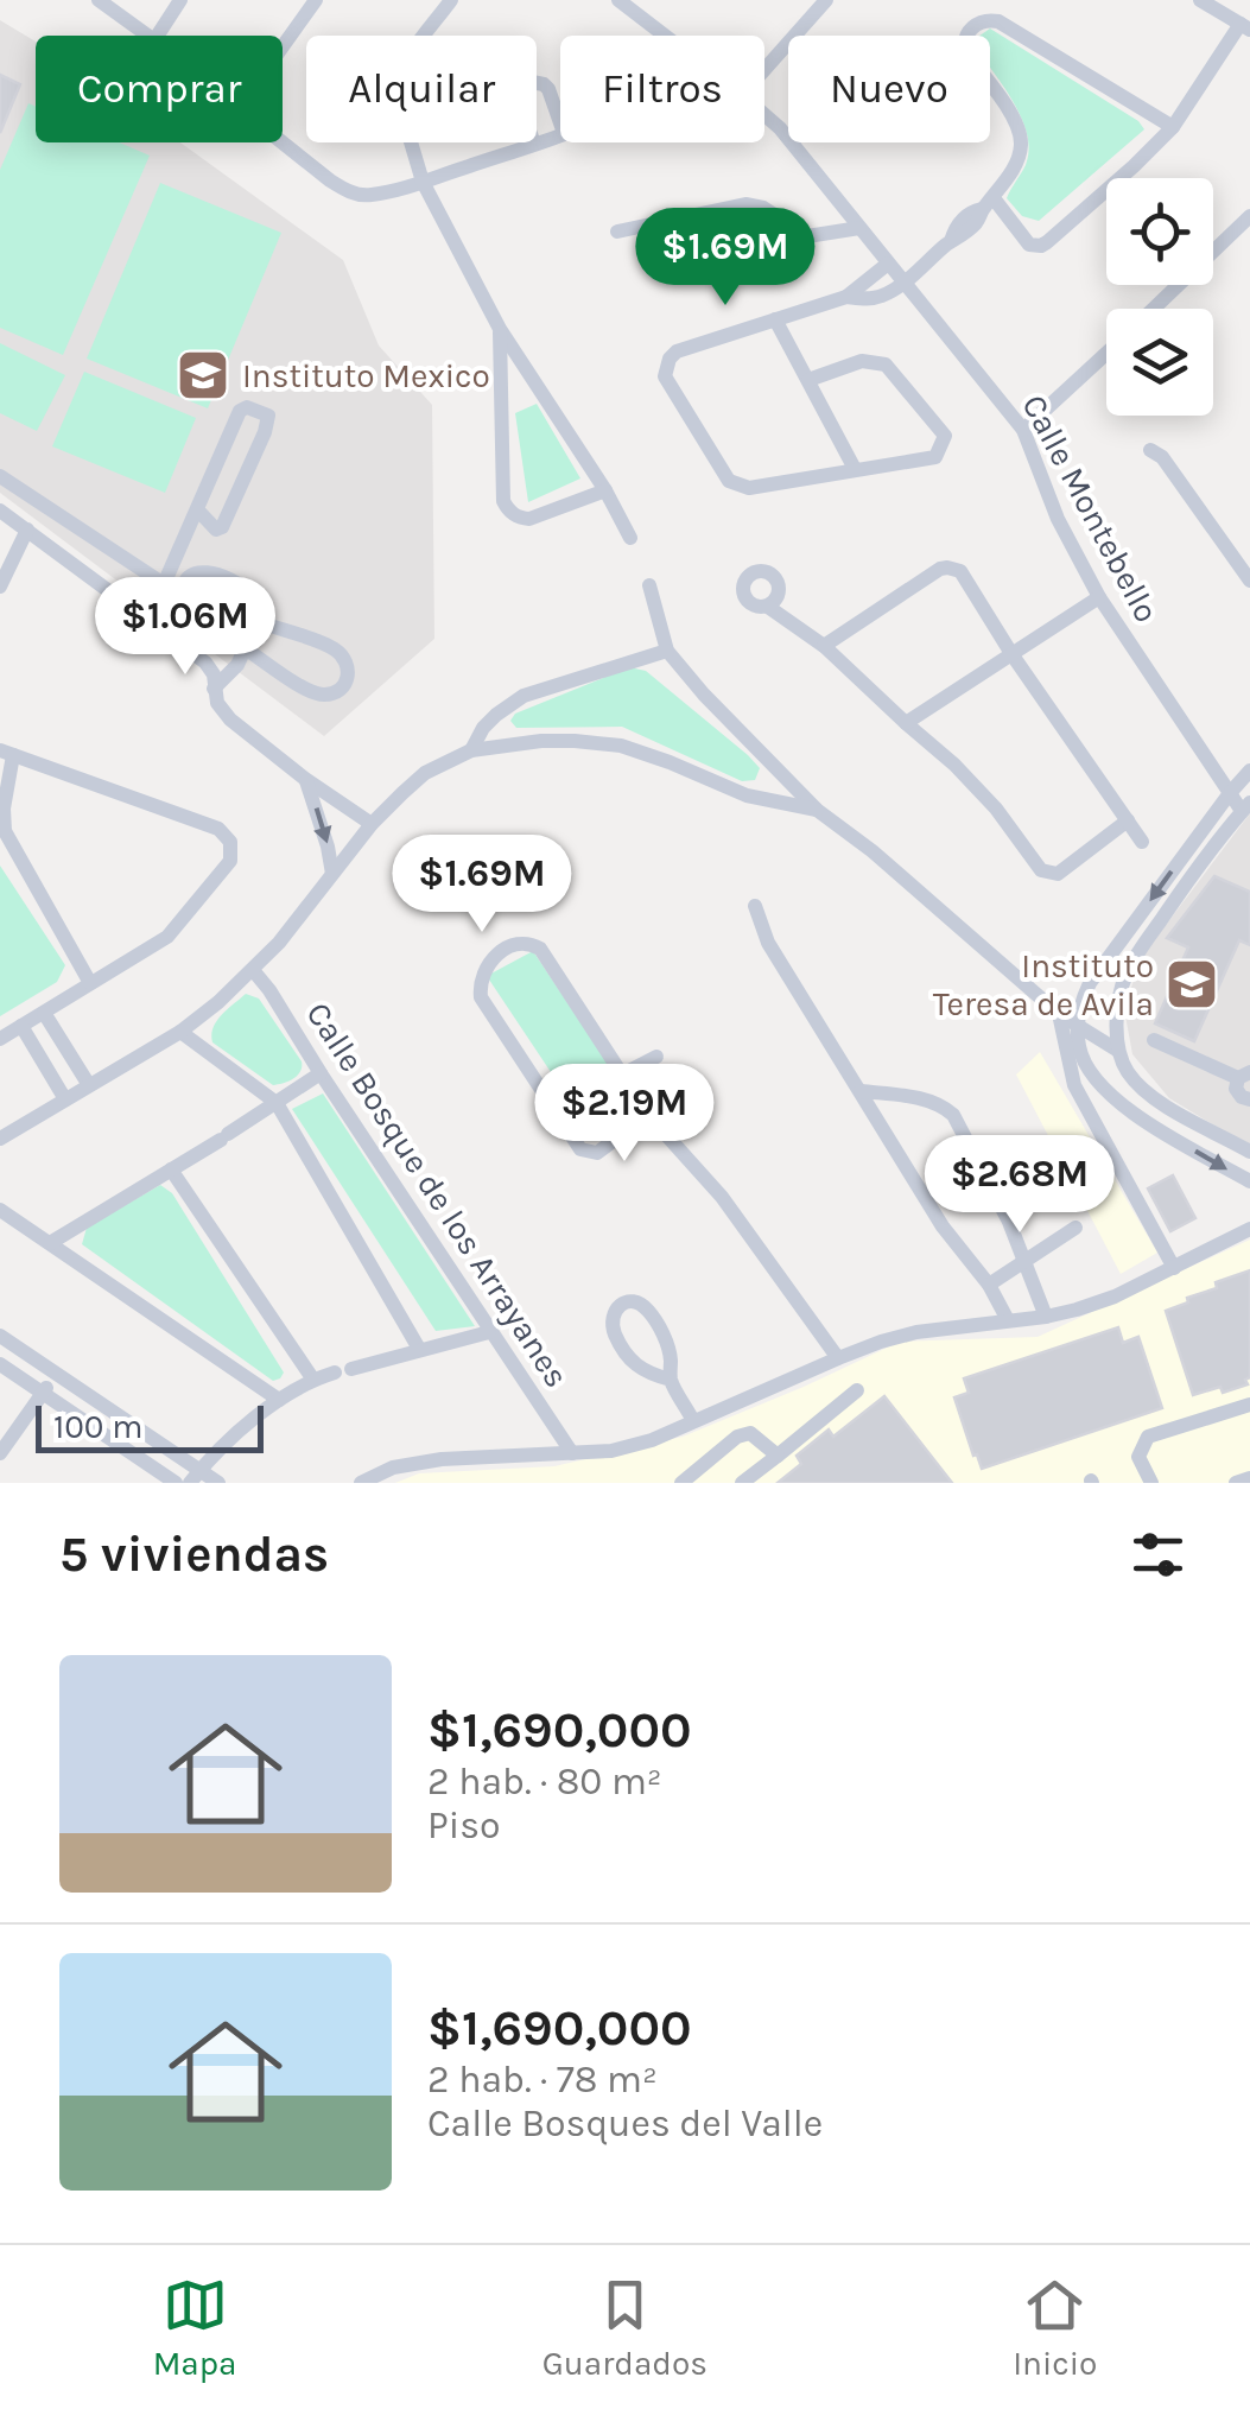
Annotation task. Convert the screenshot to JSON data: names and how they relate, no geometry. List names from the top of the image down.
{
  "streets": {
    "street": ["Calle Montebello", "Calle Bosque de los Arrayanes"]
  },
  "places": {
    "school or university": ["Instituto Mexico", "Instituto Teresa de Avila"]
  },
  "scale_bar": "100 m",
  "page": {
    "chip": [
      "Comprar",
      "Alquilar",
      "Filtros",
      "Nuevo"
    ],
    "price": [
      "$1.69M",
      "$1.06M",
      "$1.69M",
      "$2.19M",
      "$2.68M"
    ],
    "scale": "100 m",
    "heading": "5 viviendas",
    "list": [
      {
        "name": "$1,690,000",
        "note": "2 hab. · 80 m² · Piso"
      },
      {
        "name": "$1,690,000",
        "note": "2 hab. · 78 m² · Calle Bosques del Valle"
      }
    ],
    "tabs": ["Mapa", "Guardados", "Inicio"]
  }
}
